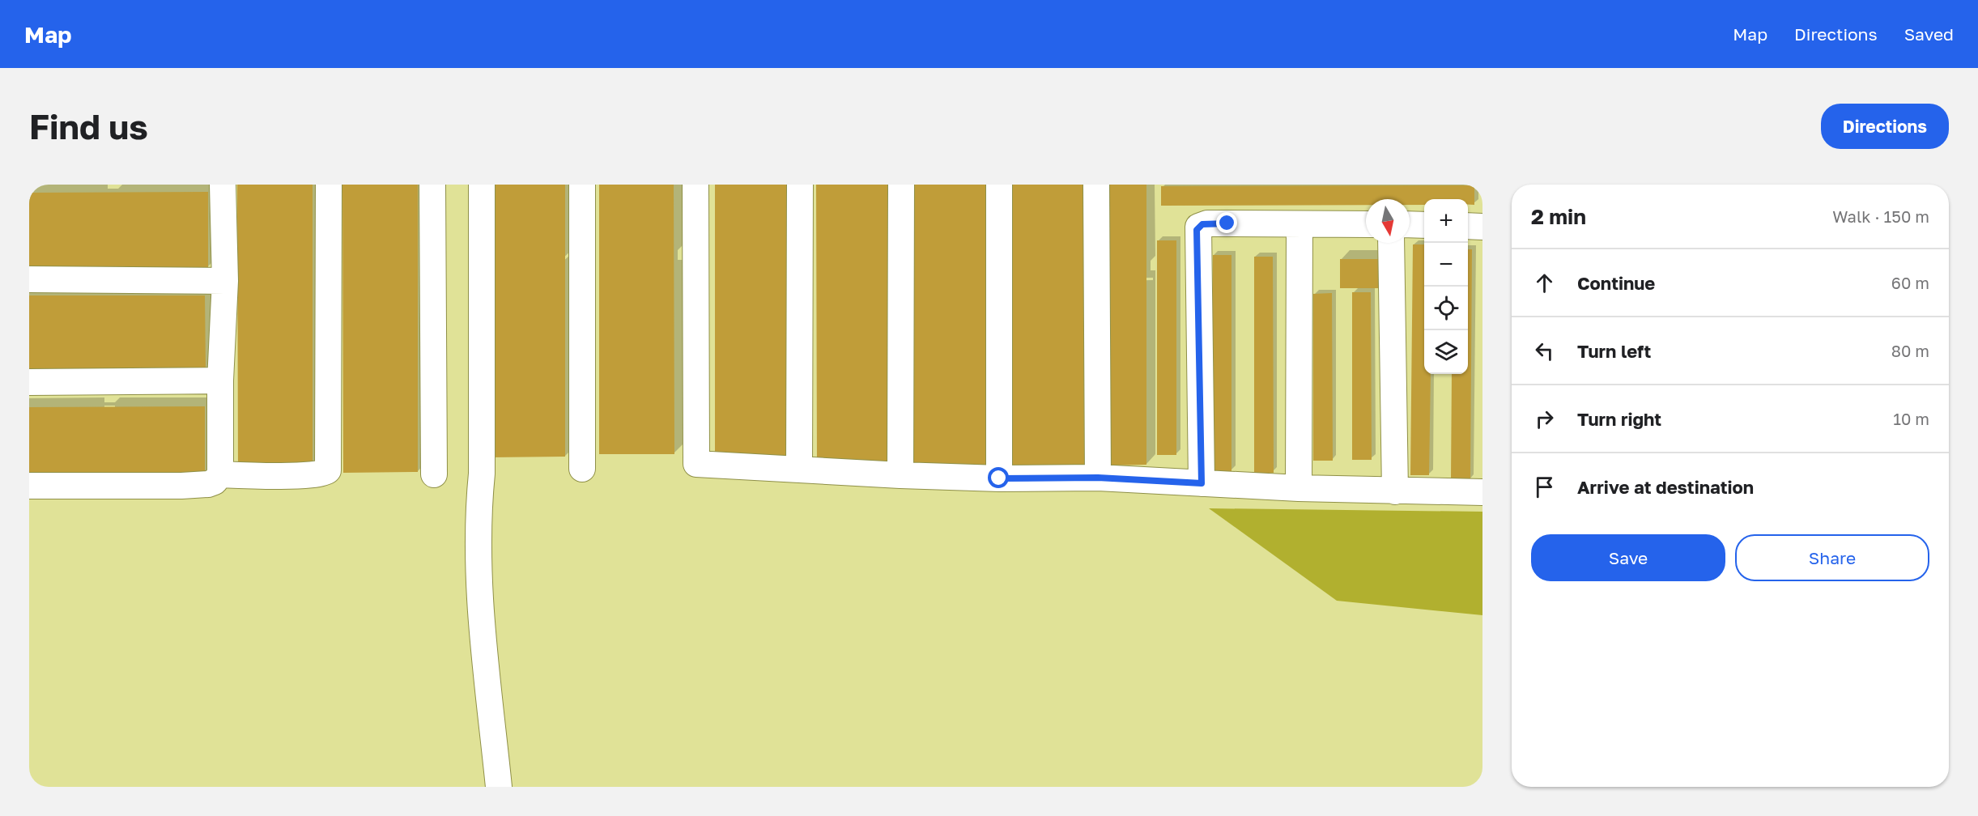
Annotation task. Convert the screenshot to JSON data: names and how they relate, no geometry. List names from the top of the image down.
{
  "north": "bottom",
  "page": {
    "header": "Map",
    "nav": ["Map", "Directions", "Saved"],
    "buttons": [
      "Directions",
      ["Save", "Share"]
    ],
    "title": "Find us",
    "heading": ["2 min", "Walk · 150 m"],
    "map_buttons": ["+", "−"],
    "list": [
      ["Continue", "60 m"],
      ["Turn left", "80 m"],
      ["Turn right", "10 m"],
      "Arrive at destination"
    ]
  }
}
